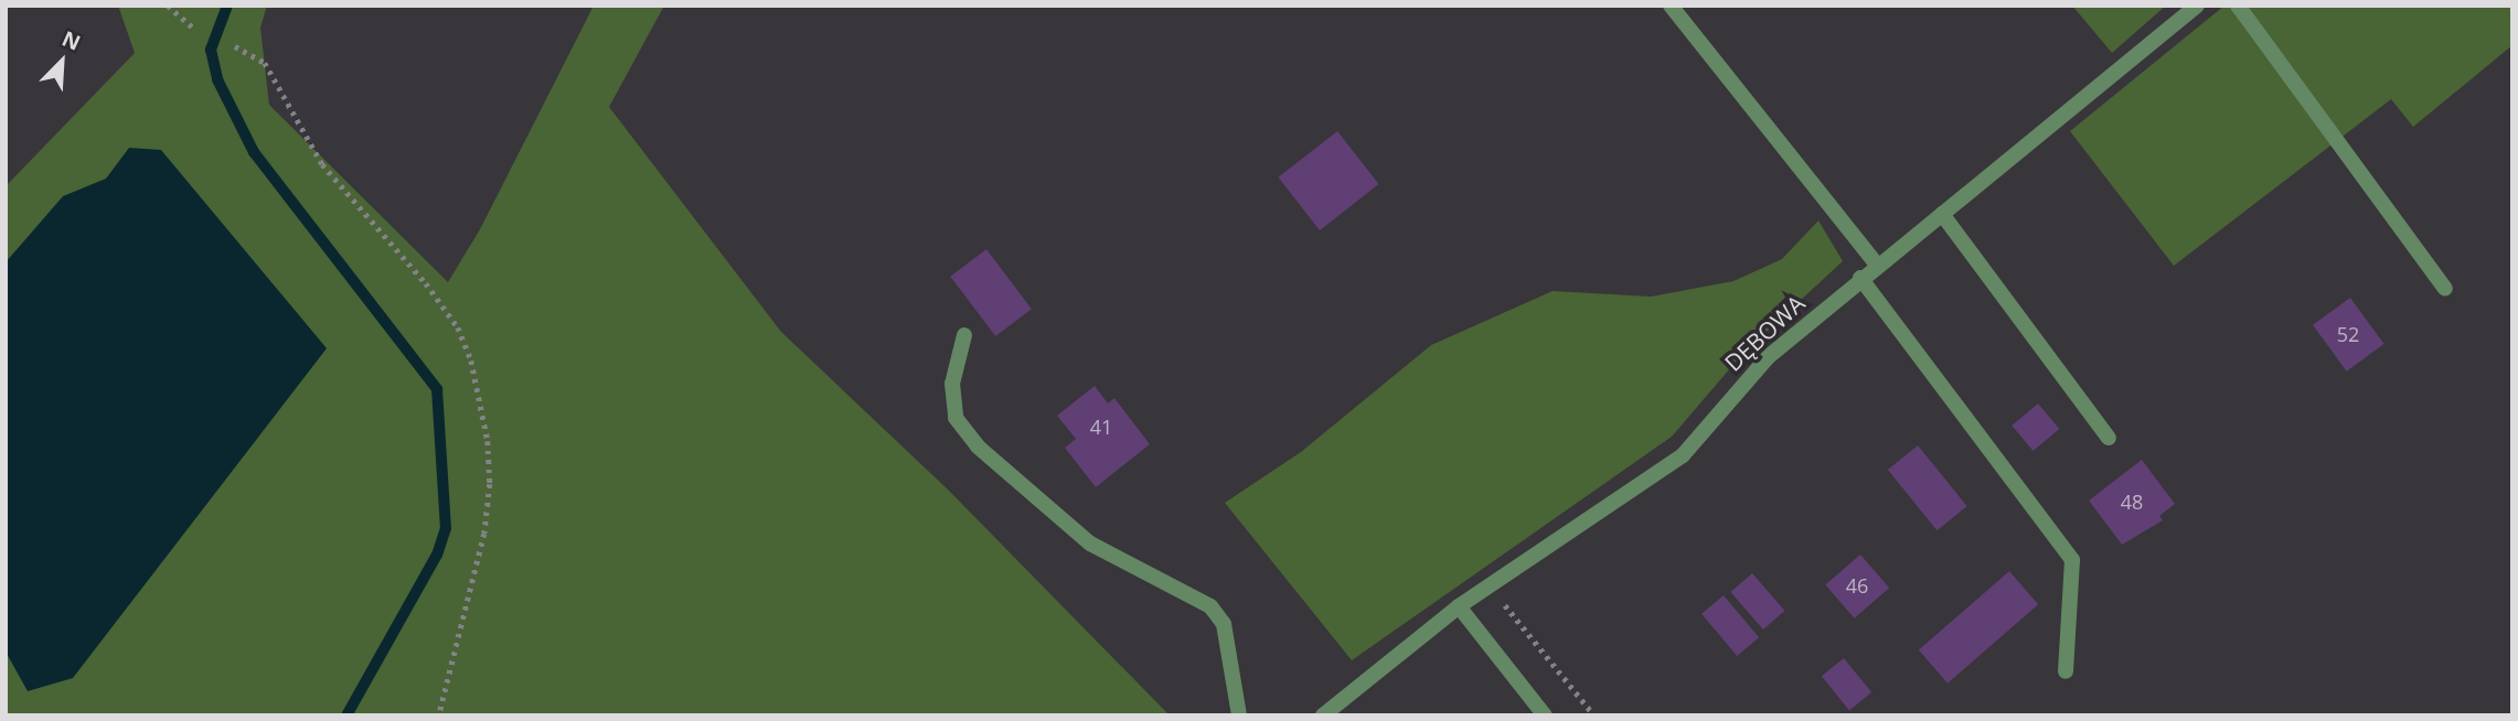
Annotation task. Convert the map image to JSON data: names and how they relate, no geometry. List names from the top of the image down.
{
  "streets": {
    "street": ["DĘBOWA"]
  },
  "house_numbers": [
    "52",
    "41",
    "48",
    "46"
  ],
  "north": "top right"
}
